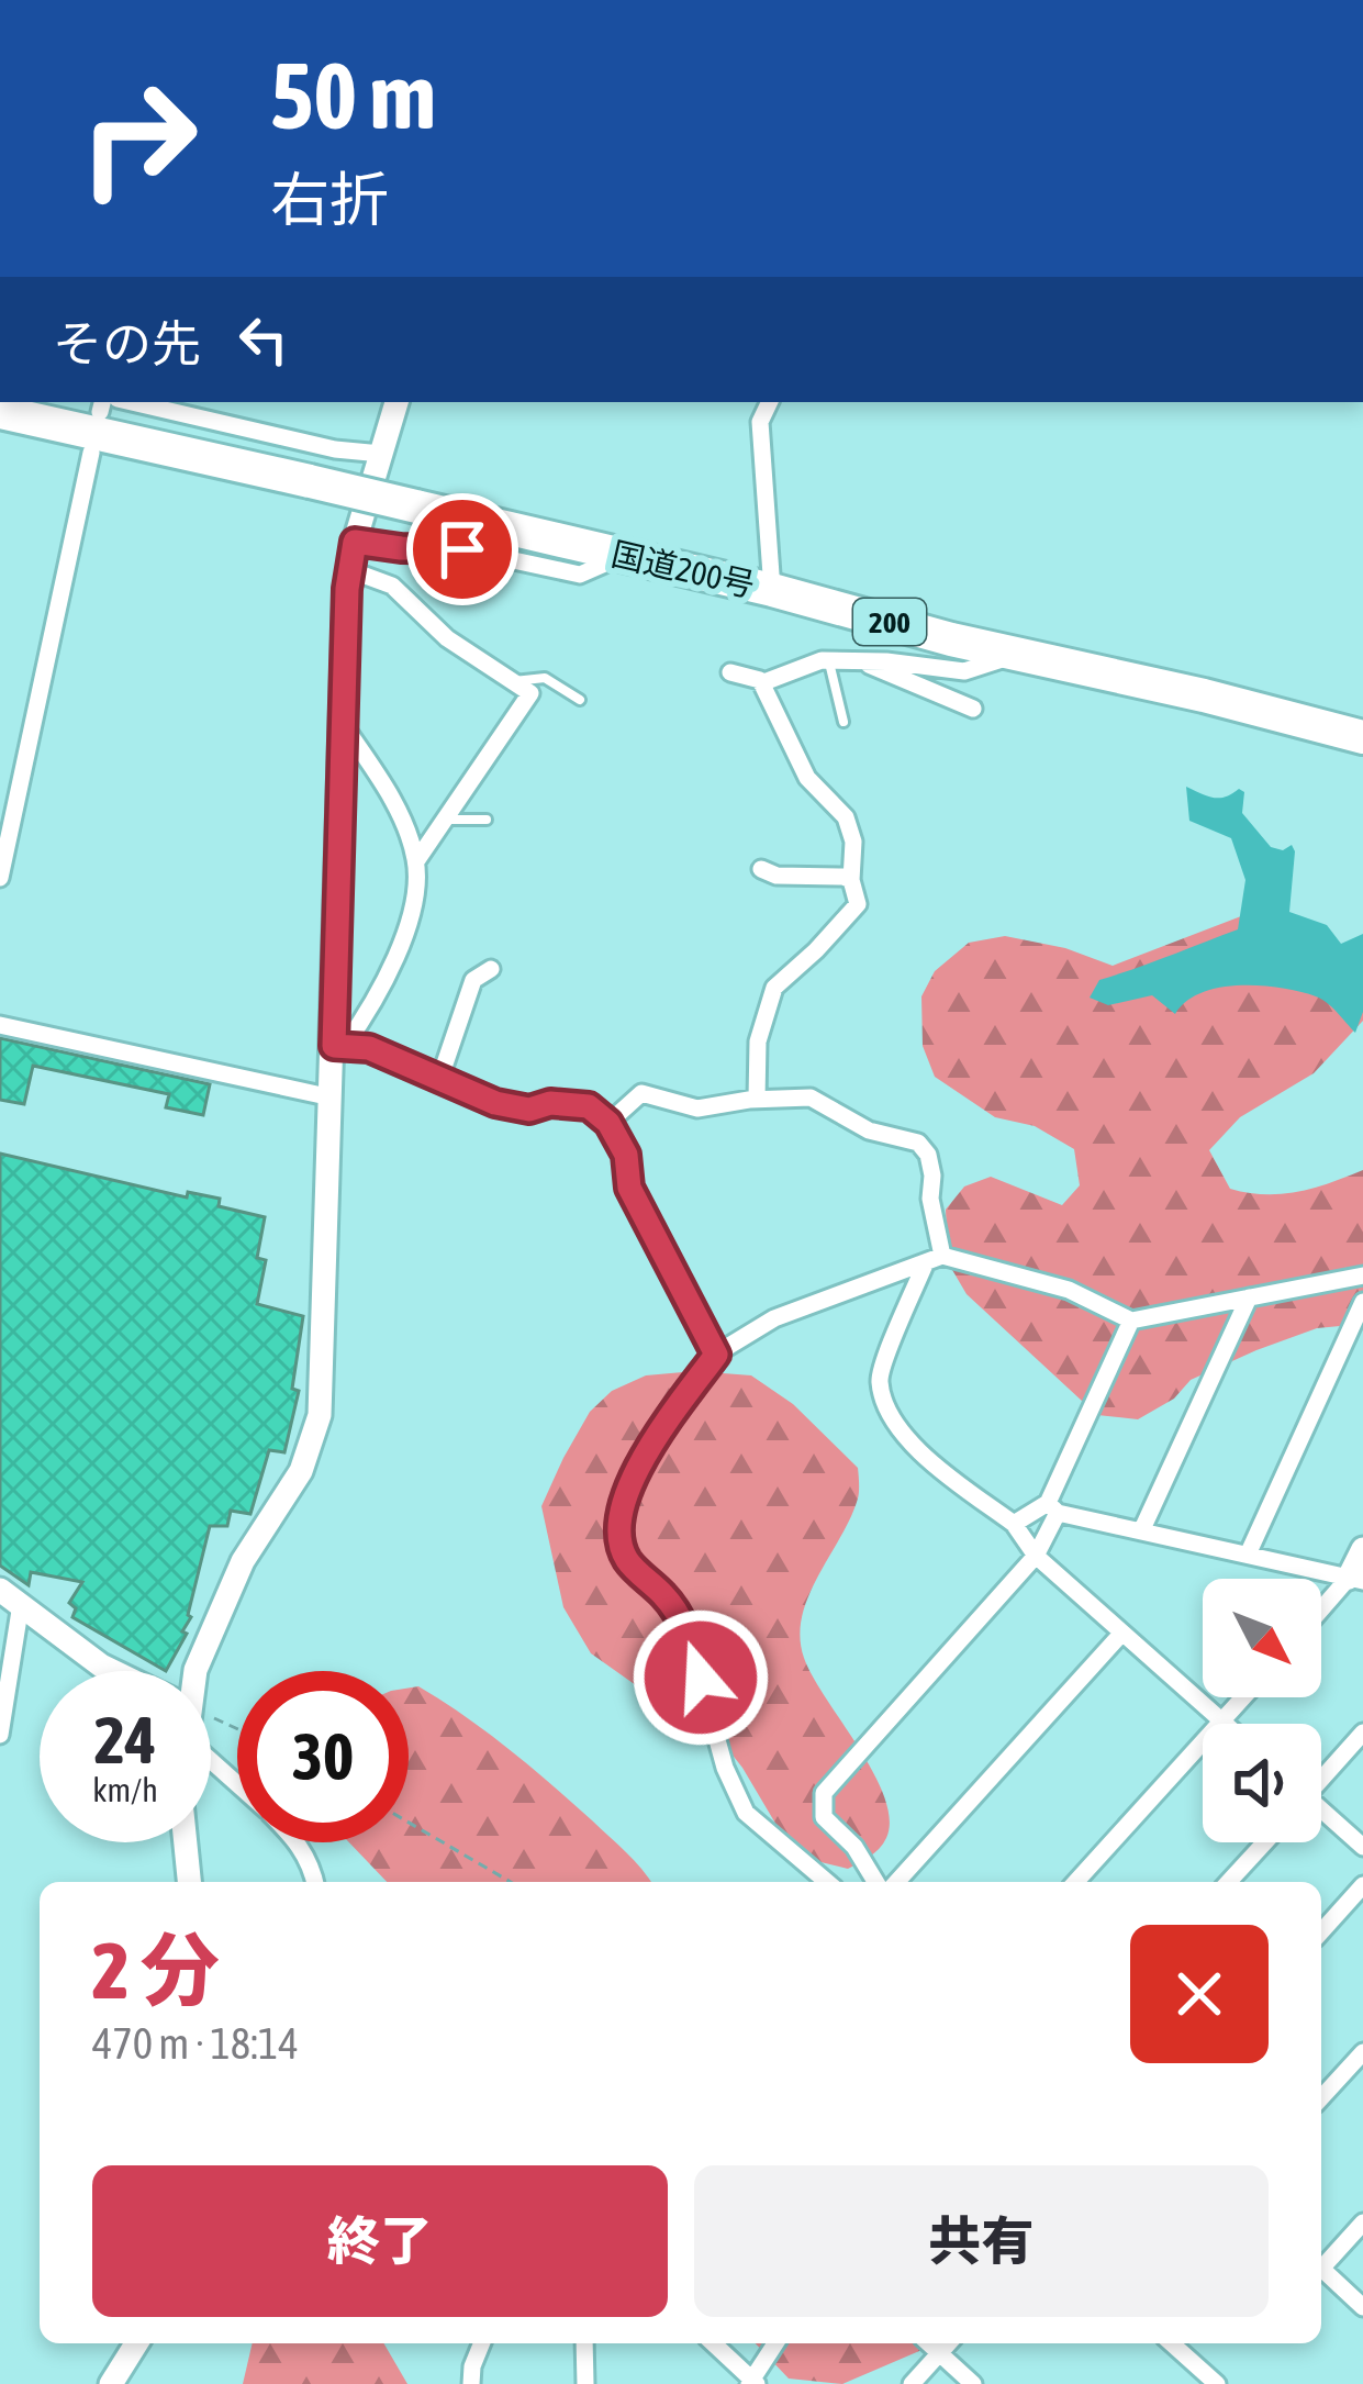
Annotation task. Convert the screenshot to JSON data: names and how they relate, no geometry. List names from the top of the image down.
{
  "streets": {
    "highway": ["国道200号", "200"]
  },
  "north": "bottom right",
  "page": {
    "turn": ["50 m", "右折"],
    "then": "その先",
    "speed": "24 km/h",
    "limit": "30",
    "heading": ["2 分", "470 m · 18:14"],
    "buttons": ["終了", "共有"]
  }
}
